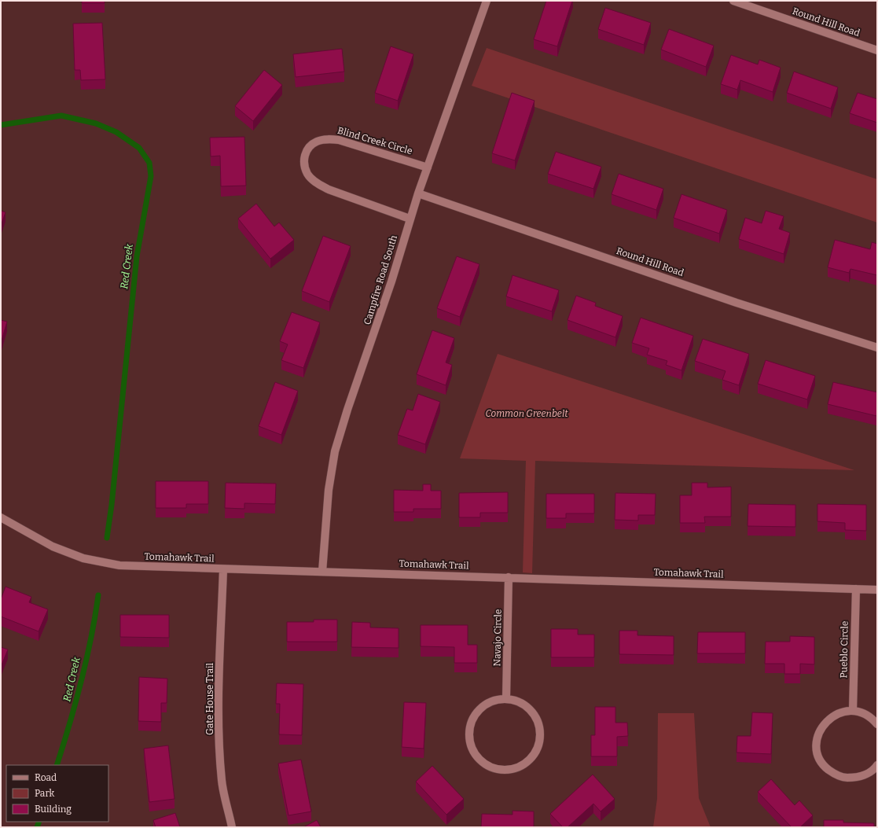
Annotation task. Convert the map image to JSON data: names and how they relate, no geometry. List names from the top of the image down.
{
  "streets": {
    "street": [
      "Round Hill Road",
      "Blind Creek Circle",
      "Campfire Road South",
      "Tomahawk Trail",
      "Navajo Circle",
      "Pueblo Circle",
      "Gate House Trail"
    ]
  },
  "crossings": [
    ["Round Hill Road", "Campfire Road South"],
    ["Blind Creek Circle", "Campfire Road South"],
    ["Campfire Road South", "Tomahawk Trail"],
    ["Tomahawk Trail", "Navajo Circle"],
    ["Tomahawk Trail", "Pueblo Circle"],
    ["Tomahawk Trail", "Gate House Trail"]
  ],
  "water": ["Red Creek"],
  "parks": ["Common Greenbelt"],
  "legend": ["Road", "Park", "Building"]
}
